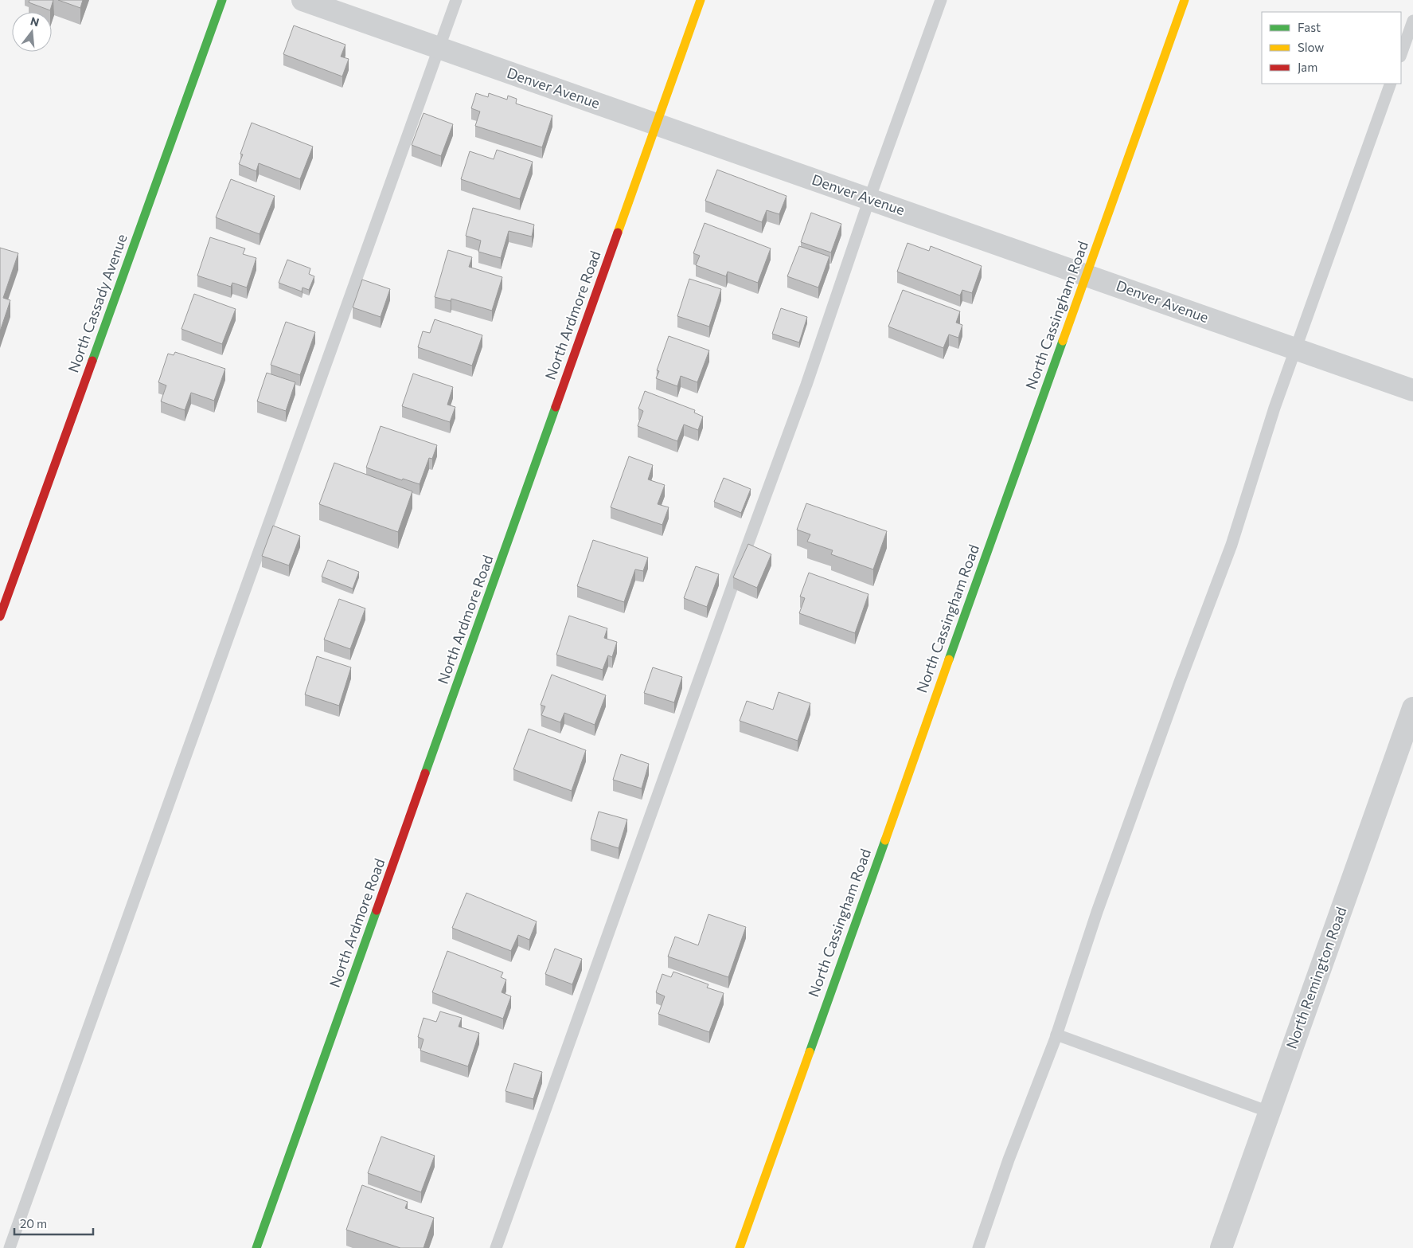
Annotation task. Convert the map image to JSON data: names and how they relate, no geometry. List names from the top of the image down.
{
  "streets": {
    "street": [
      "Denver Avenue",
      "North Cassady Avenue",
      "North Ardmore Road",
      "North Cassingham Road",
      "North Remington Road"
    ]
  },
  "crossings": [
    ["Denver Avenue", "North Ardmore Road"],
    ["Denver Avenue", "North Cassingham Road"]
  ],
  "legend": ["Fast", "Slow", "Jam"],
  "scale_bar": "20 m",
  "north": "top"
}
